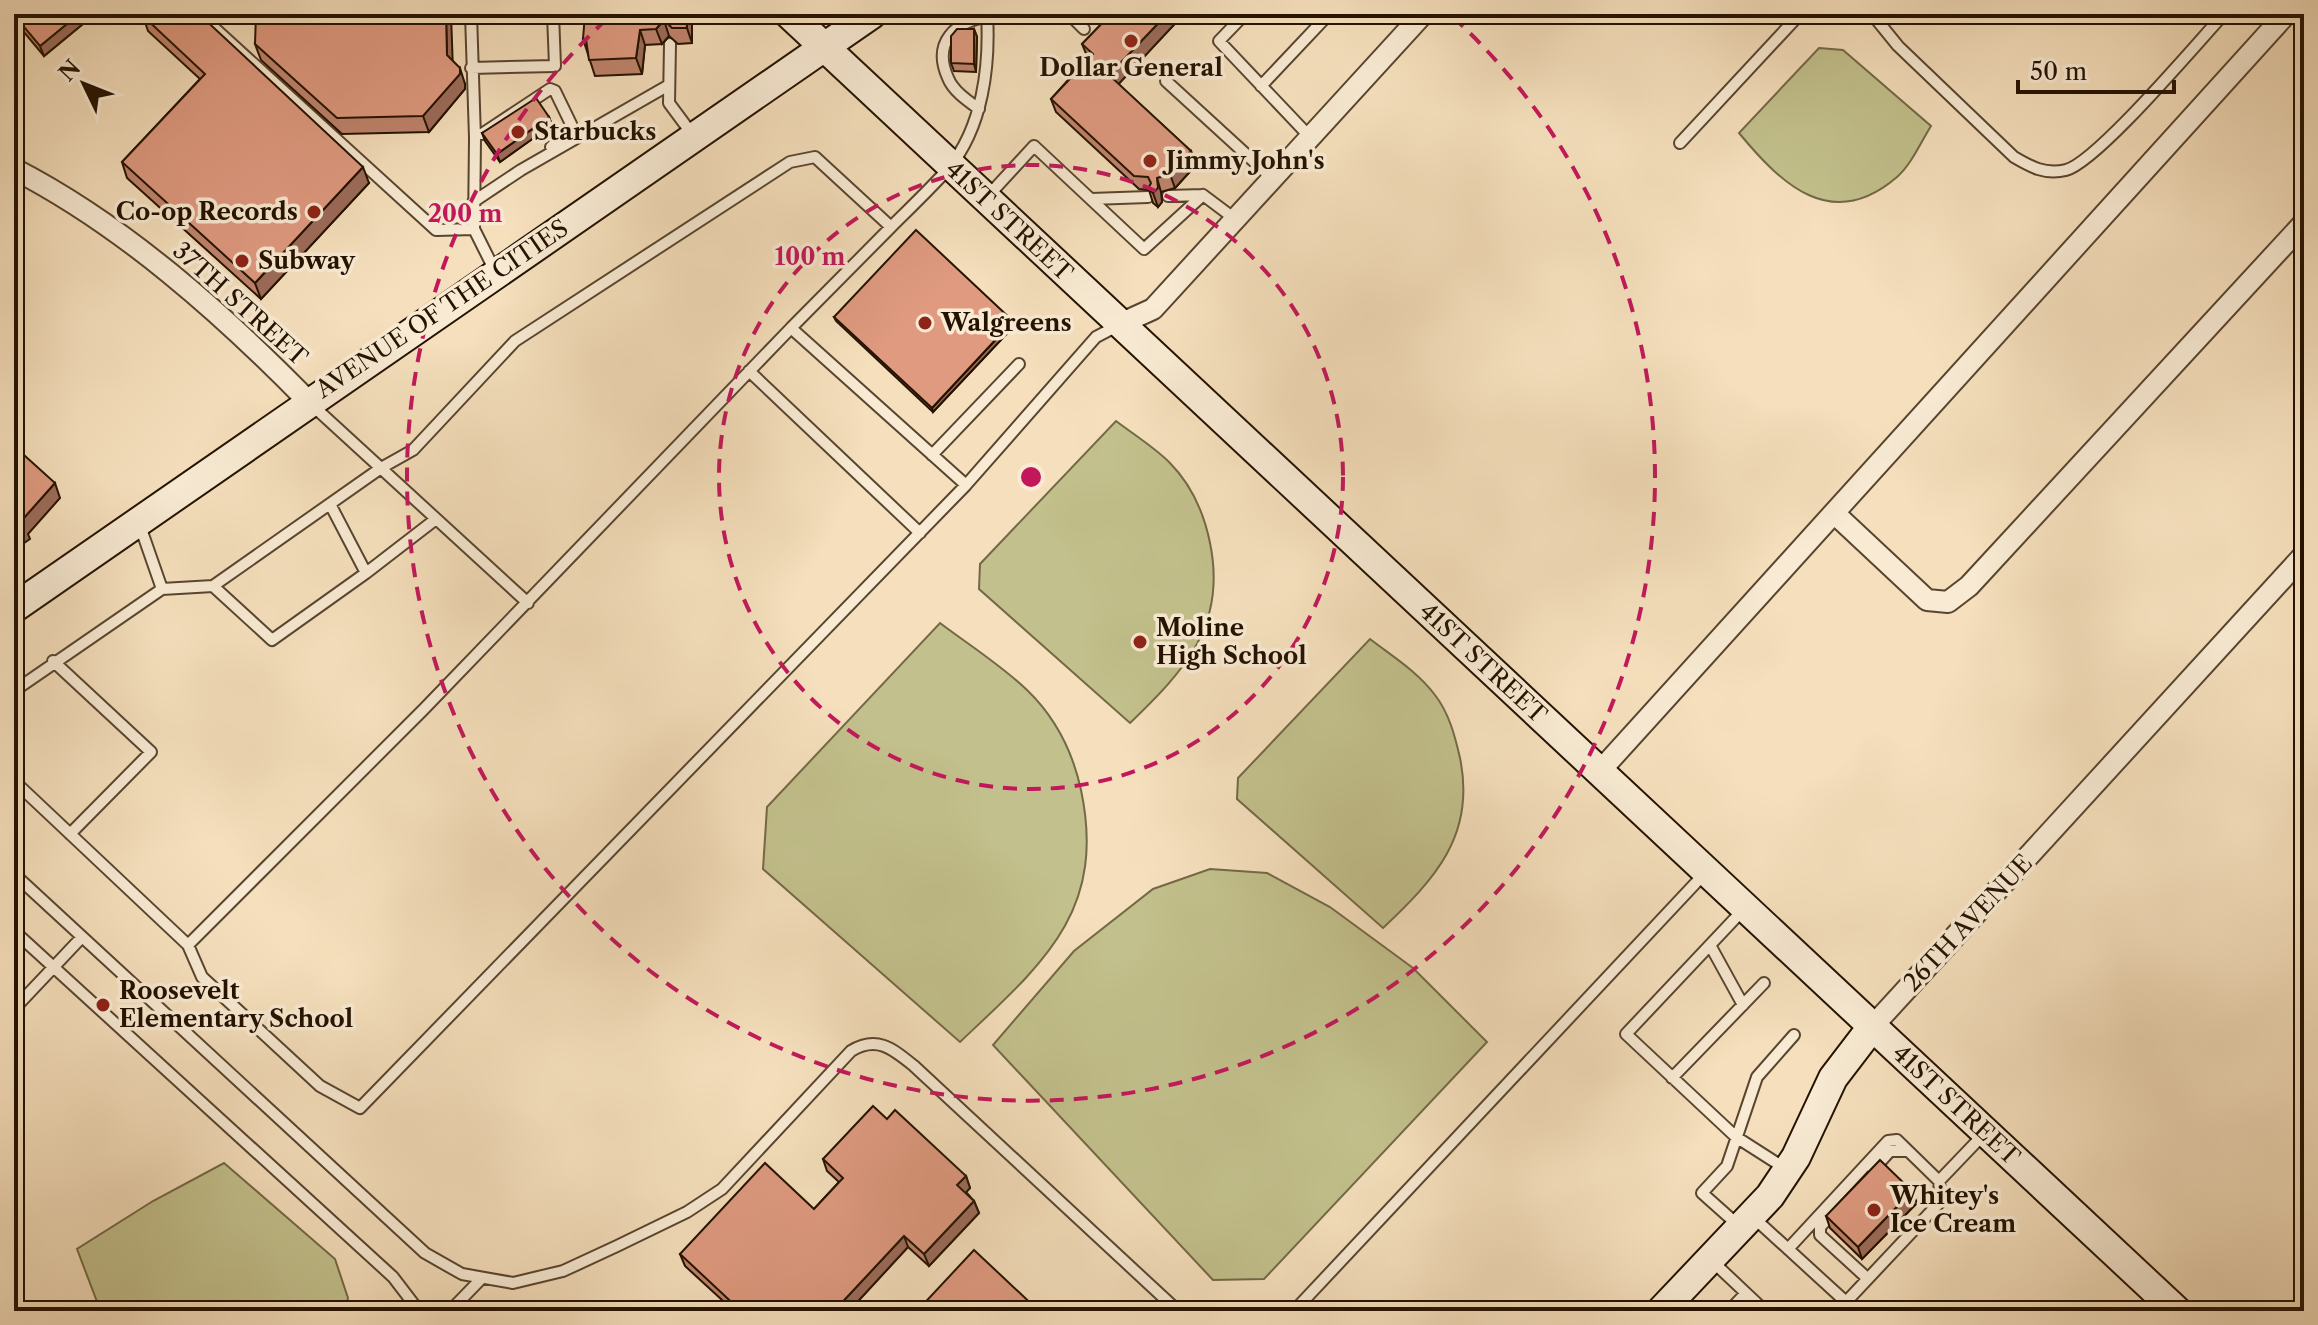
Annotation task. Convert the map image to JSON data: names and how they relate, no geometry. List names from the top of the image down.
{
  "streets": {
    "street": [
      "41ST STREET",
      "37TH STREET",
      "AVENUE OF THE CITIES",
      "26TH AVENUE"
    ]
  },
  "crossings": [
    ["41ST STREET", "AVENUE OF THE CITIES"],
    ["41ST STREET", "26TH AVENUE"],
    ["37TH STREET", "AVENUE OF THE CITIES"]
  ],
  "places": [
    "Dollar General",
    "Starbucks",
    "Jimmy John's",
    "Co-op Records",
    "Subway",
    "Walgreens",
    "Moline High School",
    "Roosevelt Elementary School",
    "Whitey's Ice Cream"
  ],
  "scale_bar": "50 m",
  "north": "top left",
  "rings": ["200 m", "100 m"]
}
